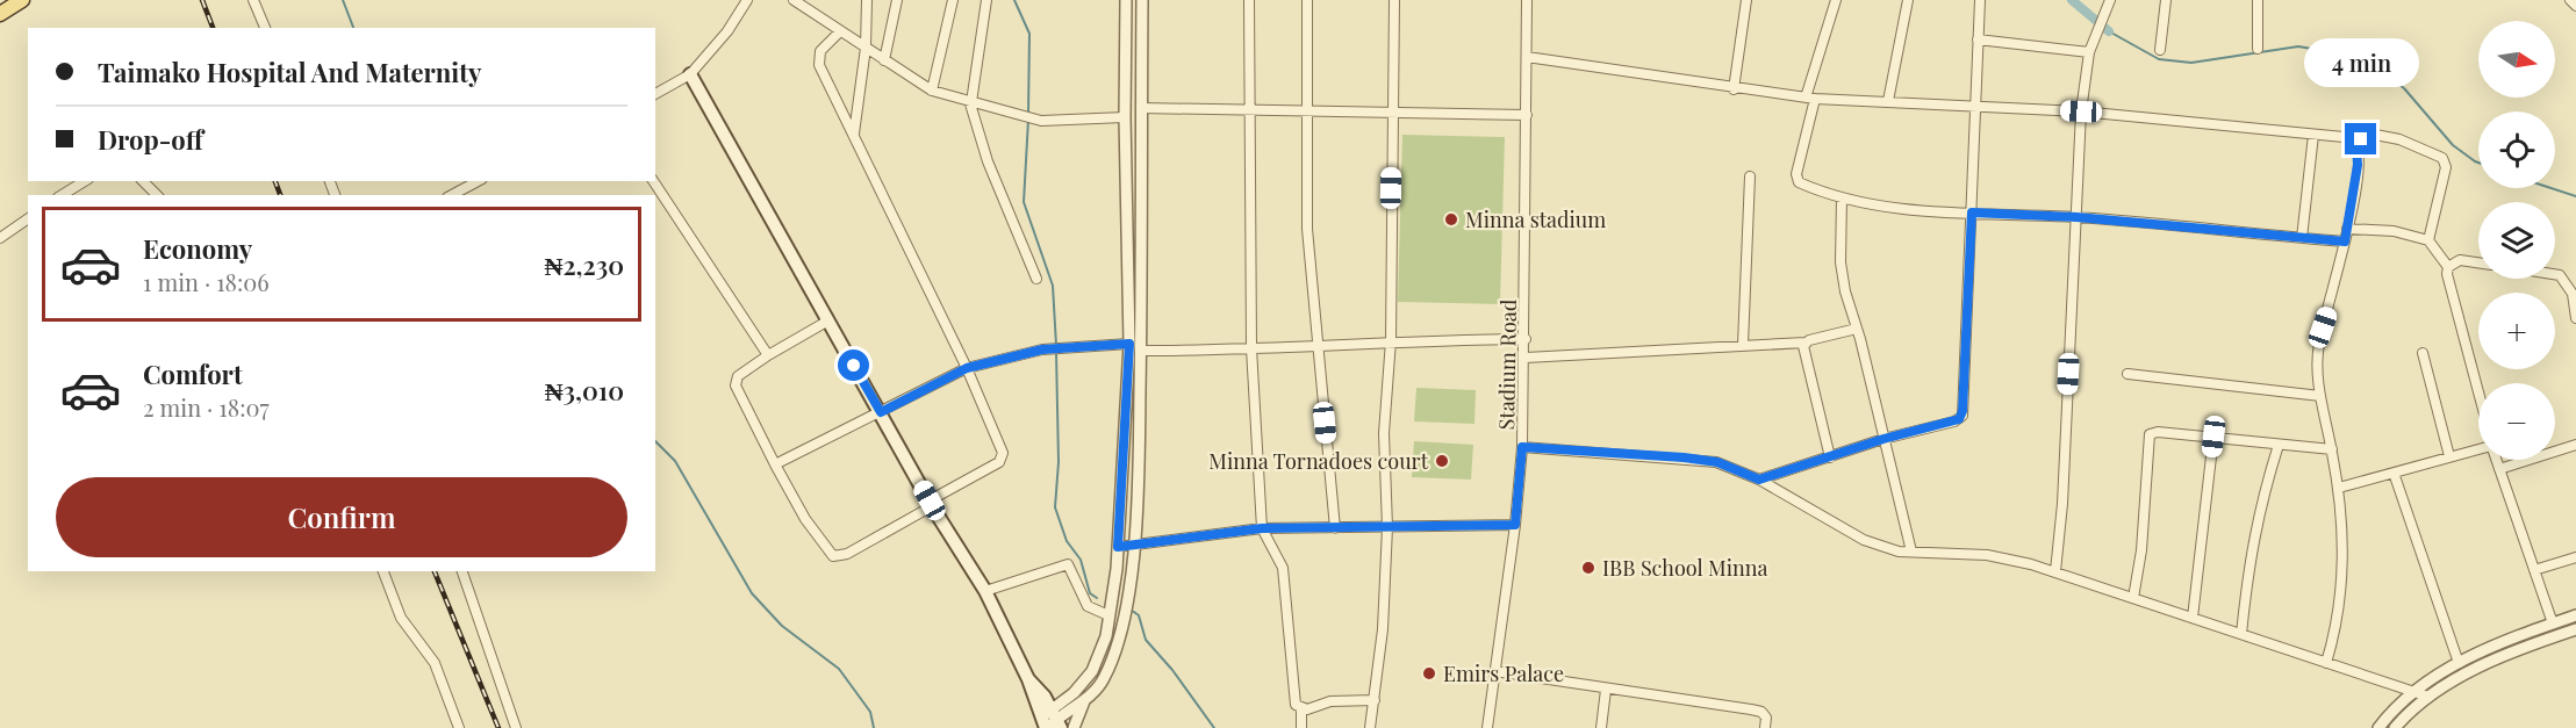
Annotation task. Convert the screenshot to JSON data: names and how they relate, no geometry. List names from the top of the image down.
{
  "streets": {
    "street": ["Stadium Road"]
  },
  "places": [
    "Minna stadium",
    "Minna Tornadoes court",
    "IBB School Minna",
    "Emirs Palace"
  ],
  "north": "right",
  "page": {
    "map_buttons": ["+", "−"],
    "banner": ["Taimako Hospital And Maternity", "Drop-off"],
    "bubble": "4 min",
    "list": [
      {
        "name": "Economy",
        "note": "1 min · 18:06",
        "value": "₦2,230"
      },
      {
        "name": "Comfort",
        "note": "2 min · 18:07",
        "value": "₦3,010"
      }
    ],
    "buttons": "Confirm"
  }
}
